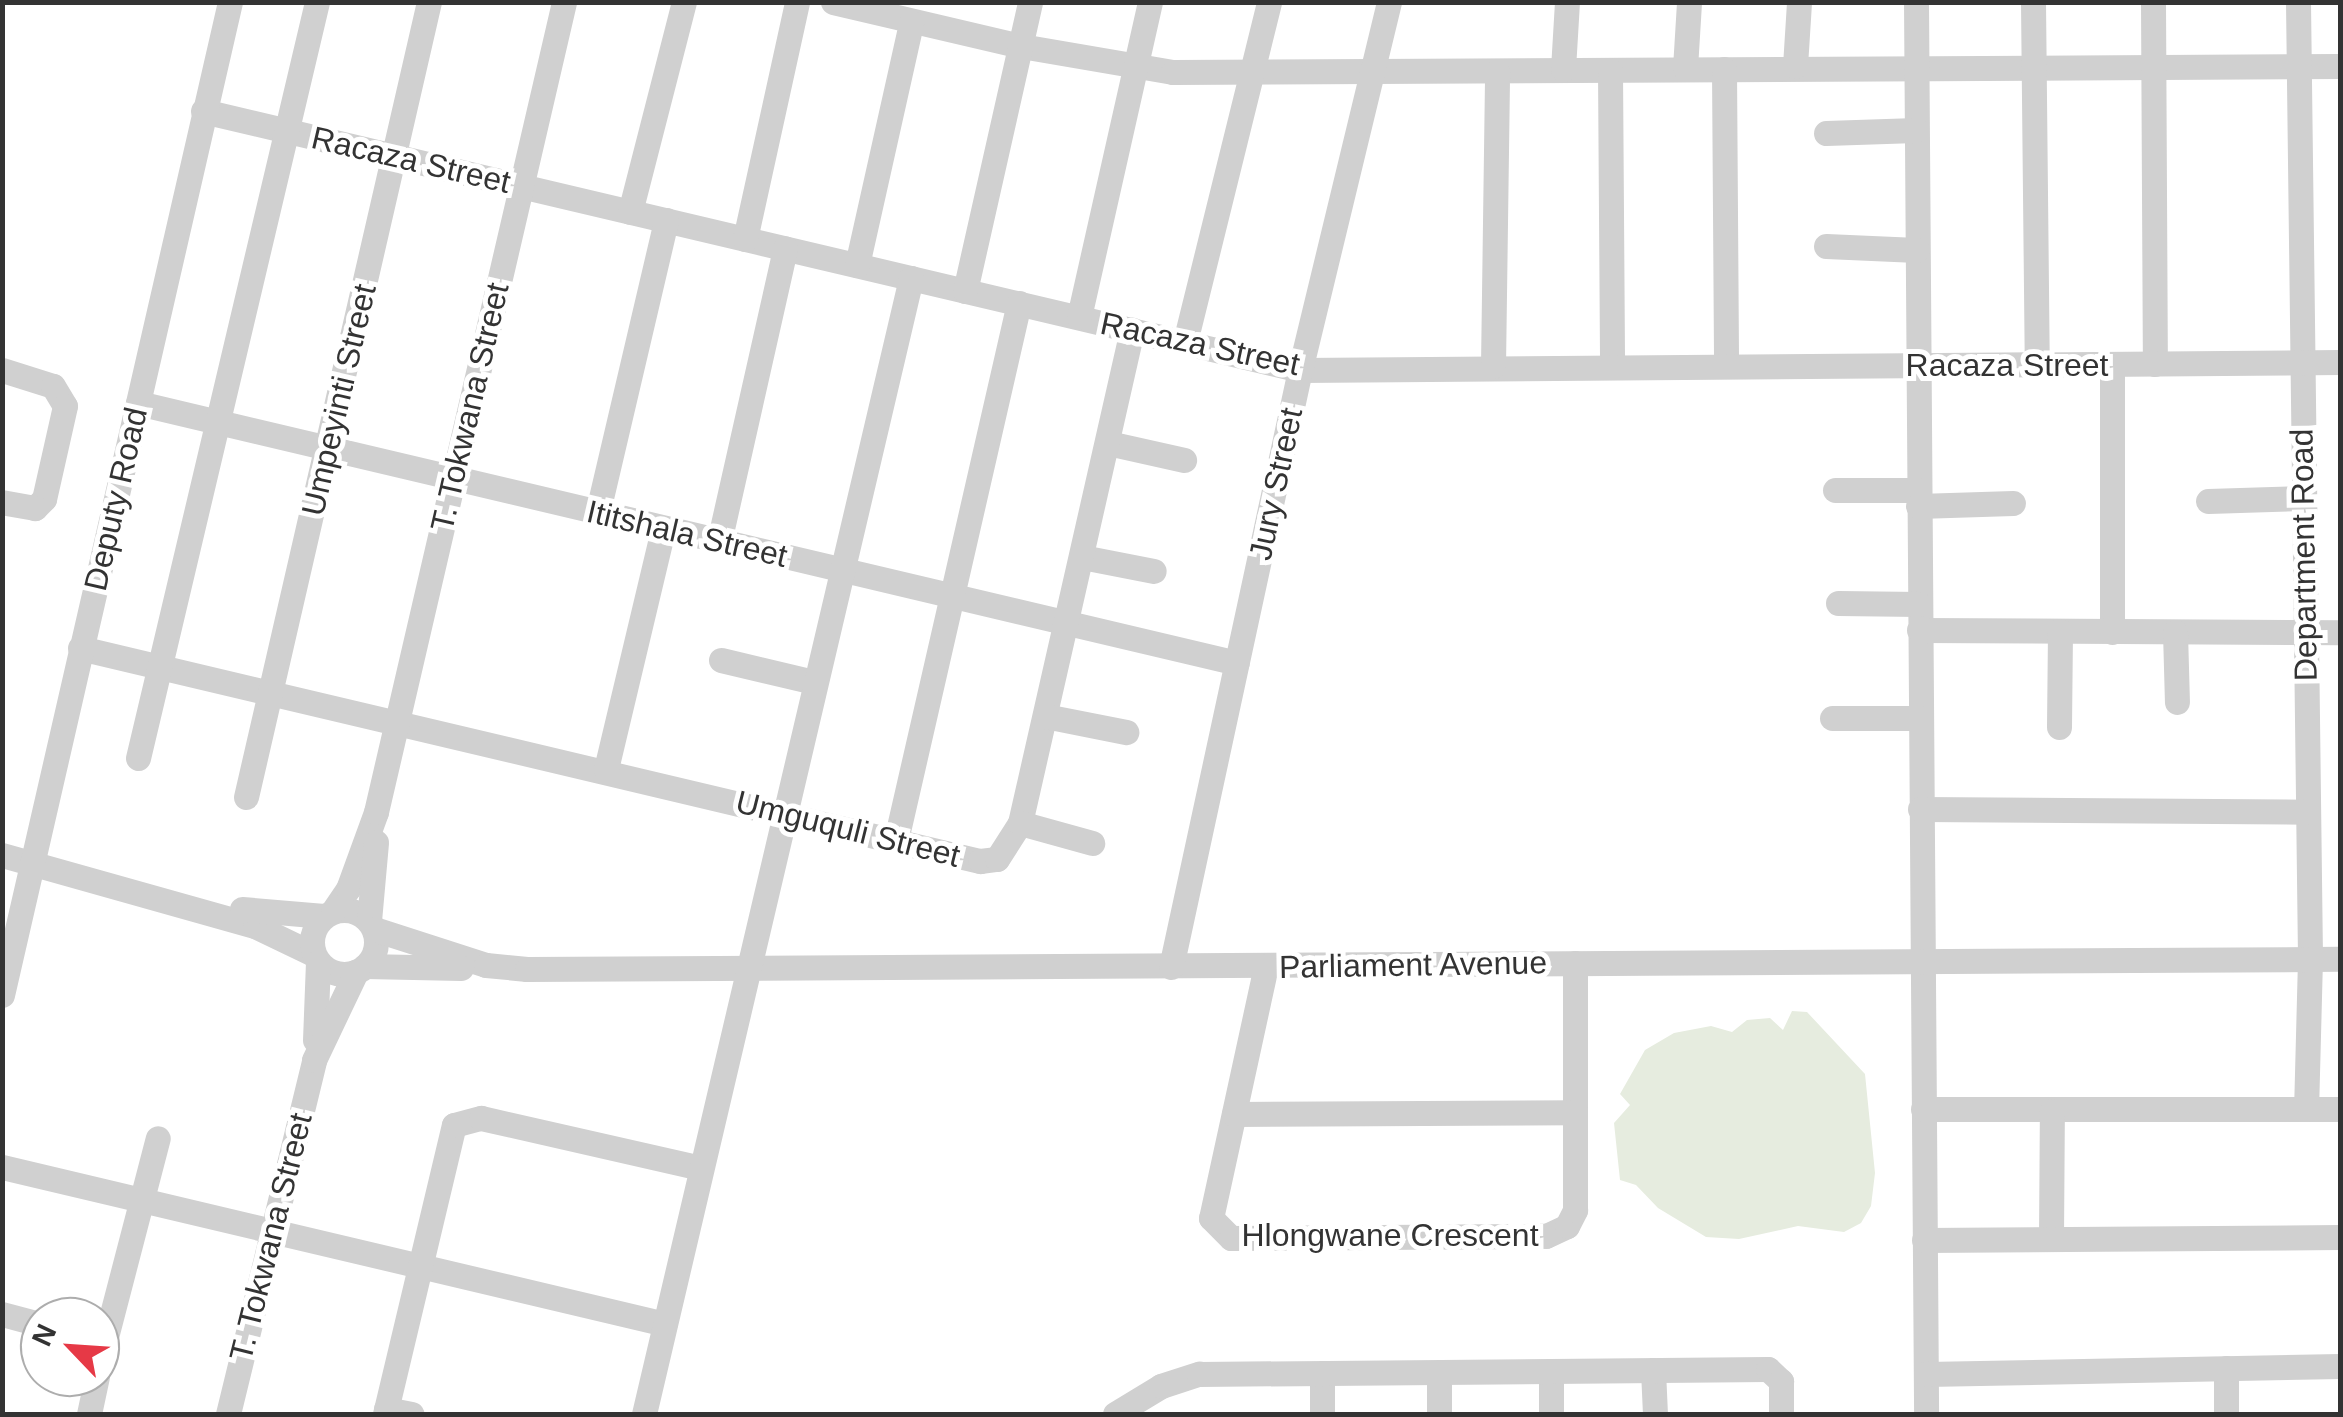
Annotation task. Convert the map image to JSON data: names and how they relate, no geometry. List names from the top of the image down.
{
  "streets": {
    "street": [
      "Racaza Street",
      "Umpeyinti Street",
      "T. Tokwana Street",
      "Jury Street",
      "Deputy Road",
      "Ititshala Street",
      "Department Road",
      "Umguquli Street",
      "Parliament Avenue",
      "Hlongwane Crescent"
    ]
  },
  "crossings": [
    ["Racaza Street", "Umpeyinti Street"],
    ["Racaza Street", "T. Tokwana Street"],
    ["Racaza Street", "Jury Street"],
    ["Racaza Street", "Deputy Road"],
    ["Racaza Street", "Department Road"],
    ["Racaza Street", "Umguquli Street"],
    ["Umpeyinti Street", "Ititshala Street"],
    ["Umpeyinti Street", "Umguquli Street"],
    ["T. Tokwana Street", "Ititshala Street"],
    ["T. Tokwana Street", "Umguquli Street"],
    ["T. Tokwana Street", "Parliament Avenue"],
    ["Jury Street", "Ititshala Street"],
    ["Jury Street", "Parliament Avenue"],
    ["Deputy Road", "Ititshala Street"],
    ["Deputy Road", "Umguquli Street"],
    ["Ititshala Street", "Umguquli Street"],
    ["Department Road", "Parliament Avenue"],
    ["Parliament Avenue", "Hlongwane Crescent"]
  ],
  "north": "top left"
}
